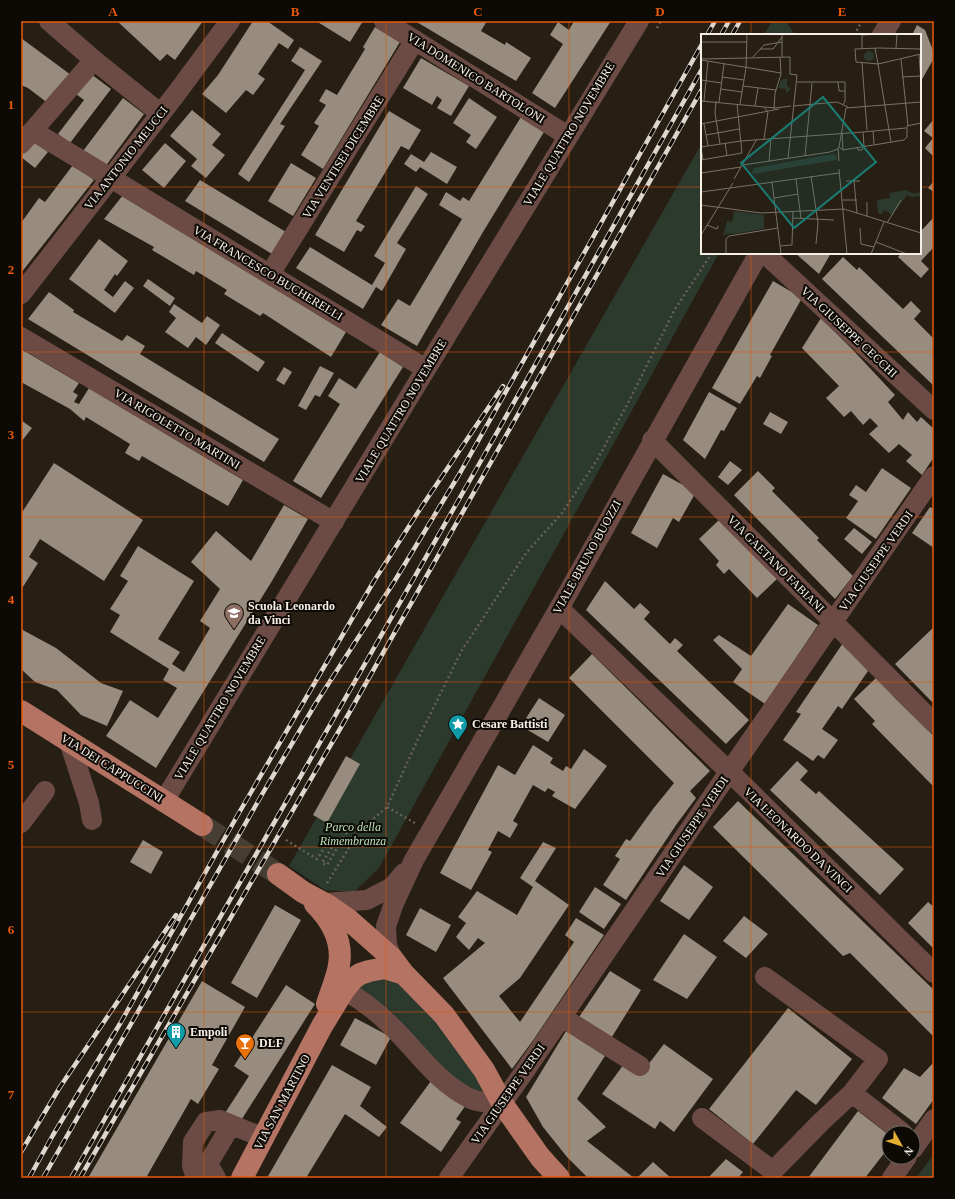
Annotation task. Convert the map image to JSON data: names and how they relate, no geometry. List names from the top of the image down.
{
  "streets": {
    "main road": ["VIA DEI CAPPUCCINI", "VIA SAN MARTINO"],
    "street": [
      "VIA DOMENICO BARTOLONI",
      "VIALE QUATTRO NOVEMBRE",
      "VIA VENTISEI DICEMBRE",
      "VIA ANTONIO MEUCCI",
      "VIA FRANCESCO BUCHERELLI",
      "VIA GIUSEPPE CECCHI",
      "VIA RIGOLETTO MARTINI",
      "VIALE BRUNO BUOZZI",
      "VIA GIUSEPPE VERDI",
      "VIA GAETANO FABIANI",
      "VIA LEONARDO DA VINCI"
    ]
  },
  "crossings": [
    ["VIA DOMENICO BARTOLONI", "VIALE QUATTRO NOVEMBRE"],
    ["VIA DOMENICO BARTOLONI", "VIA VENTISEI DICEMBRE"],
    ["VIALE QUATTRO NOVEMBRE", "VIA FRANCESCO BUCHERELLI"],
    ["VIALE QUATTRO NOVEMBRE", "VIA RIGOLETTO MARTINI"],
    ["VIALE QUATTRO NOVEMBRE", "VIA DEI CAPPUCCINI"],
    ["VIA VENTISEI DICEMBRE", "VIA FRANCESCO BUCHERELLI"],
    ["VIA ANTONIO MEUCCI", "VIA FRANCESCO BUCHERELLI"],
    ["VIALE BRUNO BUOZZI", "VIA GAETANO FABIANI"],
    ["VIALE BRUNO BUOZZI", "VIA LEONARDO DA VINCI"],
    ["VIA GIUSEPPE VERDI", "VIA GAETANO FABIANI"],
    ["VIA GIUSEPPE VERDI", "VIA LEONARDO DA VINCI"]
  ],
  "parks": ["Parco della Rimembranza"],
  "places": {
    "school or university": ["Scuola Leonardo da Vinci"],
    "place": ["Cesare Battisti"],
    "building": ["Empoli"],
    "bar": ["DLF"]
  },
  "north": "bottom right",
  "grid": {
    "columns": [
      "A",
      "B",
      "C",
      "D",
      "E"
    ],
    "rows": [
      "1",
      "2",
      "3",
      "4",
      "5",
      "6",
      "7"
    ]
  }
}
